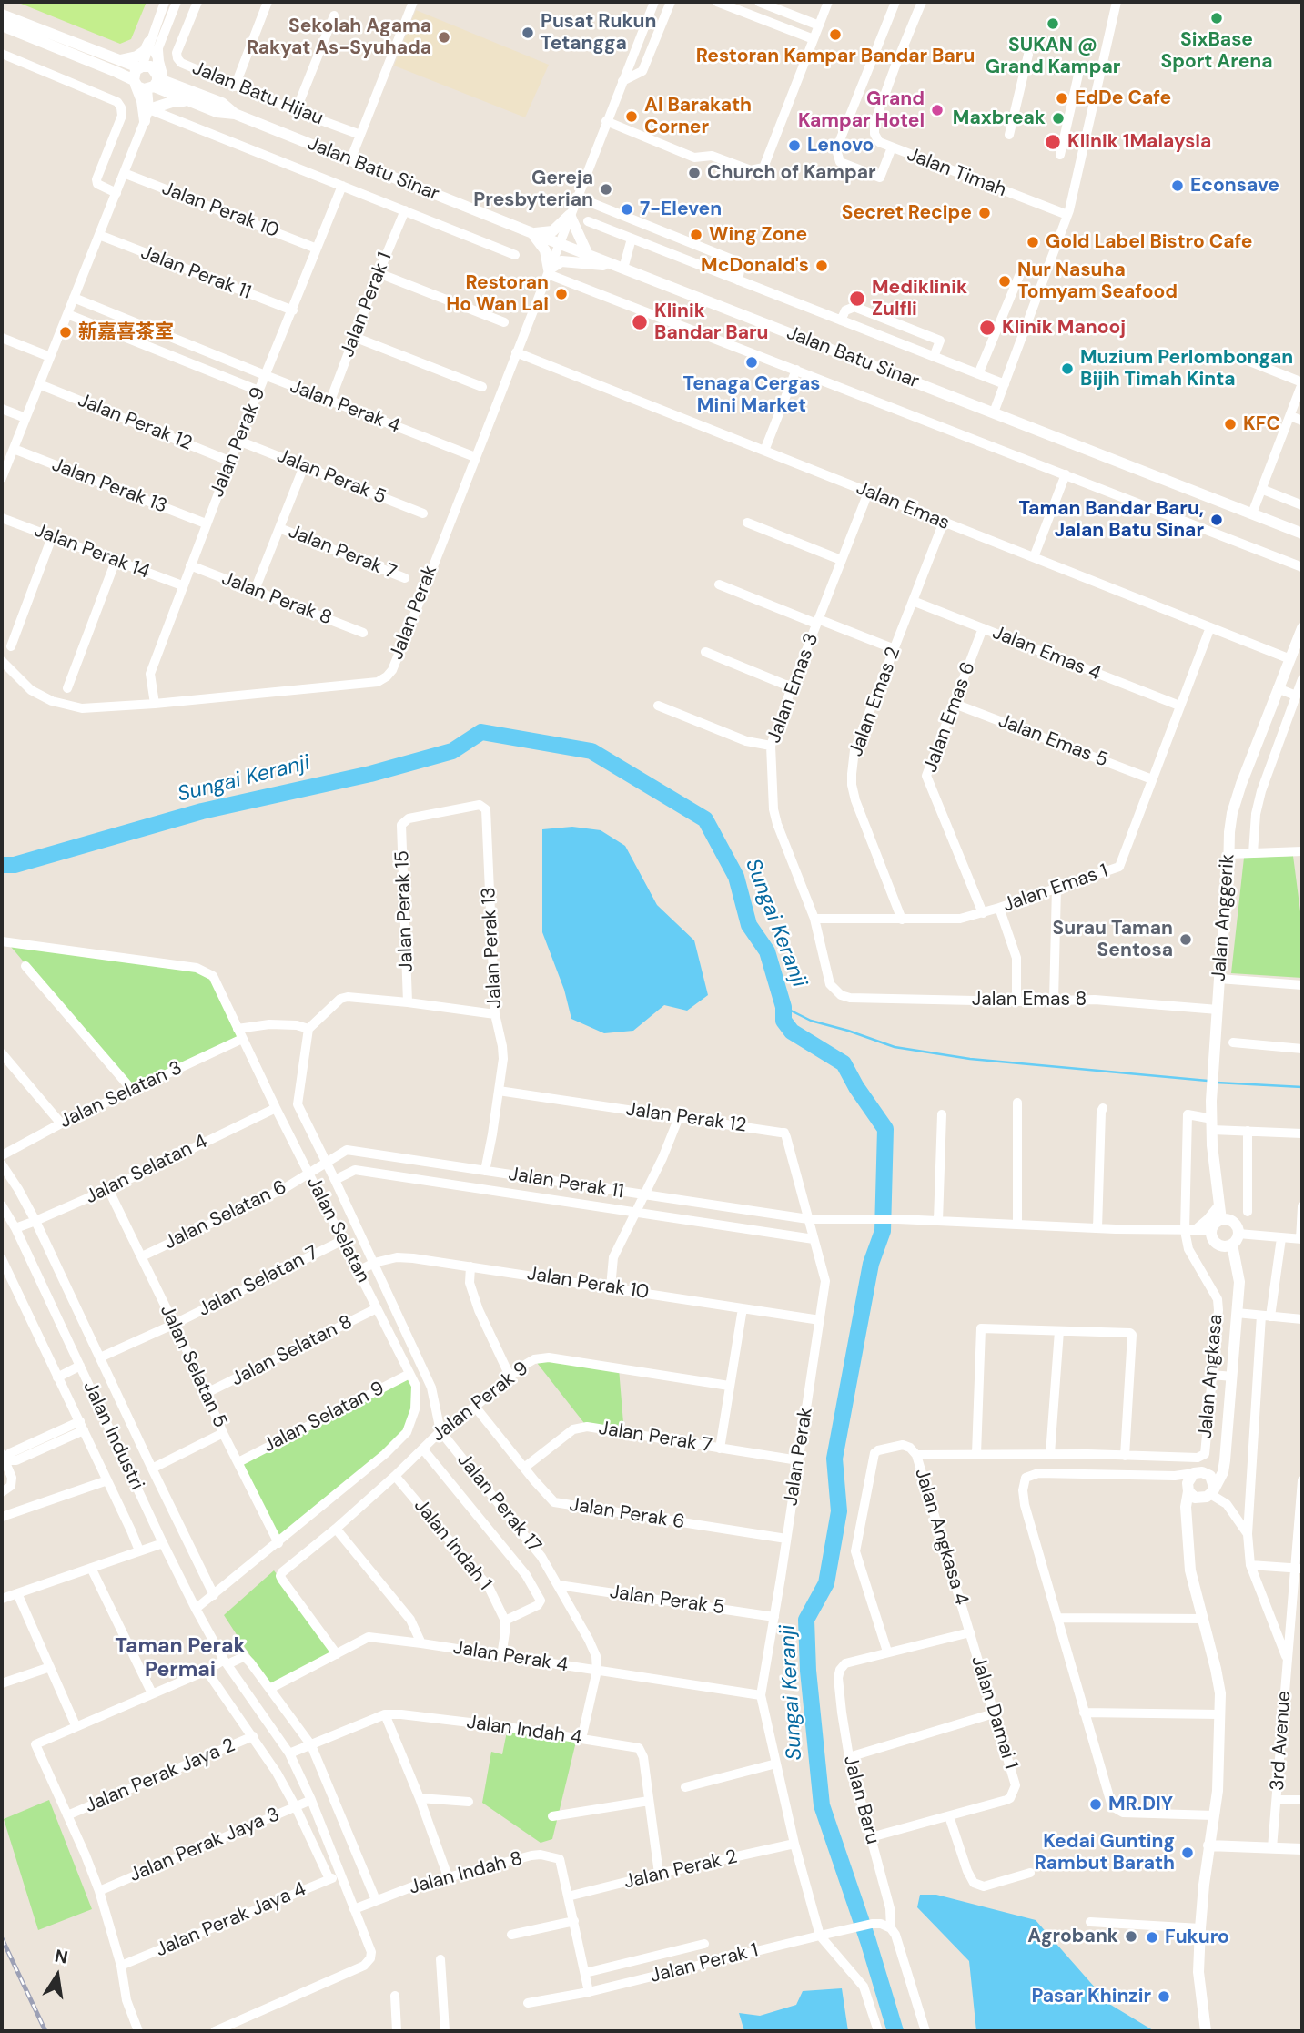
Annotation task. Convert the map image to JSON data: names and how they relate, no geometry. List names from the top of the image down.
{
  "streets": {
    "street": [
      "Jalan Batu Hijau",
      "Jalan Batu Sinar",
      "Jalan Timah",
      "Jalan Perak 10",
      "Jalan Perak 11",
      "Jalan Perak 1",
      "Jalan Perak 4",
      "Jalan Perak 12",
      "Jalan Perak 9",
      "Jalan Perak 5",
      "Jalan Perak 13",
      "Jalan Emas",
      "Jalan Perak 14",
      "Jalan Perak 7",
      "Jalan Perak 8",
      "Jalan Perak",
      "Jalan Emas 4",
      "Jalan Emas 3",
      "Jalan Emas 2",
      "Jalan Emas 6",
      "Jalan Emas 5",
      "Jalan Emas 1",
      "Jalan Perak 15",
      "Jalan Anggerik",
      "Jalan Emas 8",
      "Jalan Selatan 3",
      "Jalan Selatan 4",
      "Jalan Selatan 6",
      "Jalan Selatan",
      "Jalan Selatan 7",
      "Jalan Selatan 8",
      "Jalan Selatan 5",
      "Jalan Angkasa",
      "Jalan Selatan 9",
      "Jalan Industri",
      "Jalan Perak 17",
      "Jalan Perak 6",
      "Jalan Angkasa 4",
      "Jalan Indah 1",
      "Jalan Damai 1",
      "Jalan Indah 4",
      "3rd Avenue",
      "Jalan Perak Jaya 2",
      "Jalan Baru",
      "Jalan Perak Jaya 3",
      "Jalan Perak 2",
      "Jalan Indah 8",
      "Jalan Perak Jaya 4"
    ]
  },
  "crossings": [
    ["Jalan Batu Sinar", "Jalan Perak 1"],
    ["Jalan Batu Sinar", "Jalan Perak 9"],
    ["Jalan Batu Sinar", "Jalan Perak"],
    ["Jalan Perak 10", "Jalan Perak 9"],
    ["Jalan Perak 10", "Jalan Perak"],
    ["Jalan Perak 10", "Jalan Selatan"],
    ["Jalan Perak 10", "Jalan Perak 17"],
    ["Jalan Perak 11", "Jalan Perak 12"],
    ["Jalan Perak 11", "Jalan Perak 9"],
    ["Jalan Perak 11", "Jalan Perak 13"],
    ["Jalan Perak 11", "Jalan Perak"],
    ["Jalan Perak 11", "Jalan Anggerik"],
    ["Jalan Perak 11", "Jalan Selatan 6"],
    ["Jalan Perak 11", "Jalan Selatan"],
    ["Jalan Perak 11", "Jalan Angkasa"],
    ["Jalan Perak 11", "Jalan Perak 17"],
    ["Jalan Perak 1", "Jalan Perak 4"],
    ["Jalan Perak 1", "Jalan Indah 8"],
    ["Jalan Perak 4", "Jalan Perak 9"],
    ["Jalan Perak 4", "Jalan Perak"],
    ["Jalan Perak 4", "Jalan Perak 17"],
    ["Jalan Perak 12", "Jalan Perak 9"],
    ["Jalan Perak 12", "Jalan Perak 13"],
    ["Jalan Perak 12", "Jalan Perak"],
    ["Jalan Perak 9", "Jalan Perak 5"],
    ["Jalan Perak 9", "Jalan Perak 13"],
    ["Jalan Perak 9", "Jalan Perak 14"],
    ["Jalan Perak 9", "Jalan Perak 8"],
    ["Jalan Perak 9", "Jalan Perak"],
    ["Jalan Perak 9", "Jalan Perak 17"],
    ["Jalan Perak 9", "Jalan Perak 6"],
    ["Jalan Perak 9", "Jalan Indah 1"],
    ["Jalan Perak 5", "Jalan Perak"],
    ["Jalan Perak 5", "Jalan Perak 17"],
    ["Jalan Perak 13", "Jalan Perak 15"],
    ["Jalan Emas", "Jalan Perak"],
    ["Jalan Emas", "Jalan Emas 3"],
    ["Jalan Emas", "Jalan Emas 2"],
    ["Jalan Emas", "Jalan Emas 1"],
    ["Jalan Emas", "Jalan Anggerik"],
    ["Jalan Perak 7", "Jalan Perak"],
    ["Jalan Perak 7", "Jalan Perak 6"],
    ["Jalan Perak", "Jalan Perak 6"],
    ["Jalan Emas 4", "Jalan Emas 2"],
    ["Jalan Emas 4", "Jalan Emas 6"],
    ["Jalan Emas 4", "Jalan Emas 1"],
    ["Jalan Emas 3", "Jalan Emas 1"],
    ["Jalan Emas 3", "Jalan Emas 8"],
    ["Jalan Emas 2", "Jalan Emas 1"],
    ["Jalan Emas 6", "Jalan Emas 5"],
    ["Jalan Emas 6", "Jalan Emas 1"],
    ["Jalan Emas 5", "Jalan Emas 1"],
    ["Jalan Anggerik", "Jalan Emas 8"],
    ["Jalan Selatan 3", "Jalan Selatan"],
    ["Jalan Selatan 4", "Jalan Selatan"],
    ["Jalan Selatan 4", "Jalan Selatan 5"],
    ["Jalan Selatan 4", "Jalan Industri"],
    ["Jalan Selatan 6", "Jalan Selatan"],
    ["Jalan Selatan 6", "Jalan Selatan 5"],
    ["Jalan Selatan", "Jalan Selatan 7"],
    ["Jalan Selatan", "Jalan Selatan 8"],
    ["Jalan Selatan", "Jalan Selatan 5"],
    ["Jalan Selatan", "Jalan Selatan 9"],
    ["Jalan Selatan", "Jalan Industri"],
    ["Jalan Selatan 7", "Jalan Selatan 5"],
    ["Jalan Selatan 8", "Jalan Selatan 5"],
    ["Jalan Selatan 5", "Jalan Selatan 9"],
    ["Jalan Industri", "Jalan Indah 4"],
    ["Jalan Industri", "Jalan Perak Jaya 3"],
    ["Jalan Industri", "Jalan Indah 8"],
    ["Jalan Industri", "Jalan Perak Jaya 4"],
    ["Jalan Angkasa 4", "Jalan Damai 1"],
    ["Jalan Angkasa 4", "Jalan Baru"],
    ["Jalan Indah 4", "Jalan Perak 2"],
    ["Jalan Perak 2", "Jalan Indah 8"]
  ],
  "districts": ["Taman Perak Permai"],
  "water": ["Sungai Keranji"],
  "places": [
    "SixBase Sport Arena",
    "SUKAN @ Grand Kampar",
    "Pusat Rukun Tetangga",
    "Restoran Kampar Bandar Baru",
    "Sekolah Agama Rakyat As-Syuhada",
    "EdDe Cafe",
    "Grand Kampar Hotel",
    "Al Barakath Corner",
    "Maxbreak",
    "Klinik 1Malaysia",
    "Lenovo",
    "Church of Kampar",
    "Econsave",
    "Gereja Presbyterian",
    "7-Eleven",
    "Secret Recipe",
    "Wing Zone",
    "Gold Label Bistro Cafe",
    "McDonald's",
    "Nur Nasuha Tomyam Seafood",
    "Restoran Ho Wan Lai",
    "Mediklinik Zulfli",
    "Klinik Bandar Baru",
    "Klinik Manooj",
    "新嘉喜茶室",
    "Tenaga Cergas Mini Market",
    "Muzium Perlombongan Bijih Timah Kinta",
    "KFC",
    "Taman Bandar Baru, Jalan Batu Sinar",
    "Surau Taman Sentosa",
    "MR.DIY",
    "Kedai Gunting Rambut Barath",
    "Agrobank",
    "Fukuro",
    "Pasar Khinzir"
  ],
  "north": "top"
}
